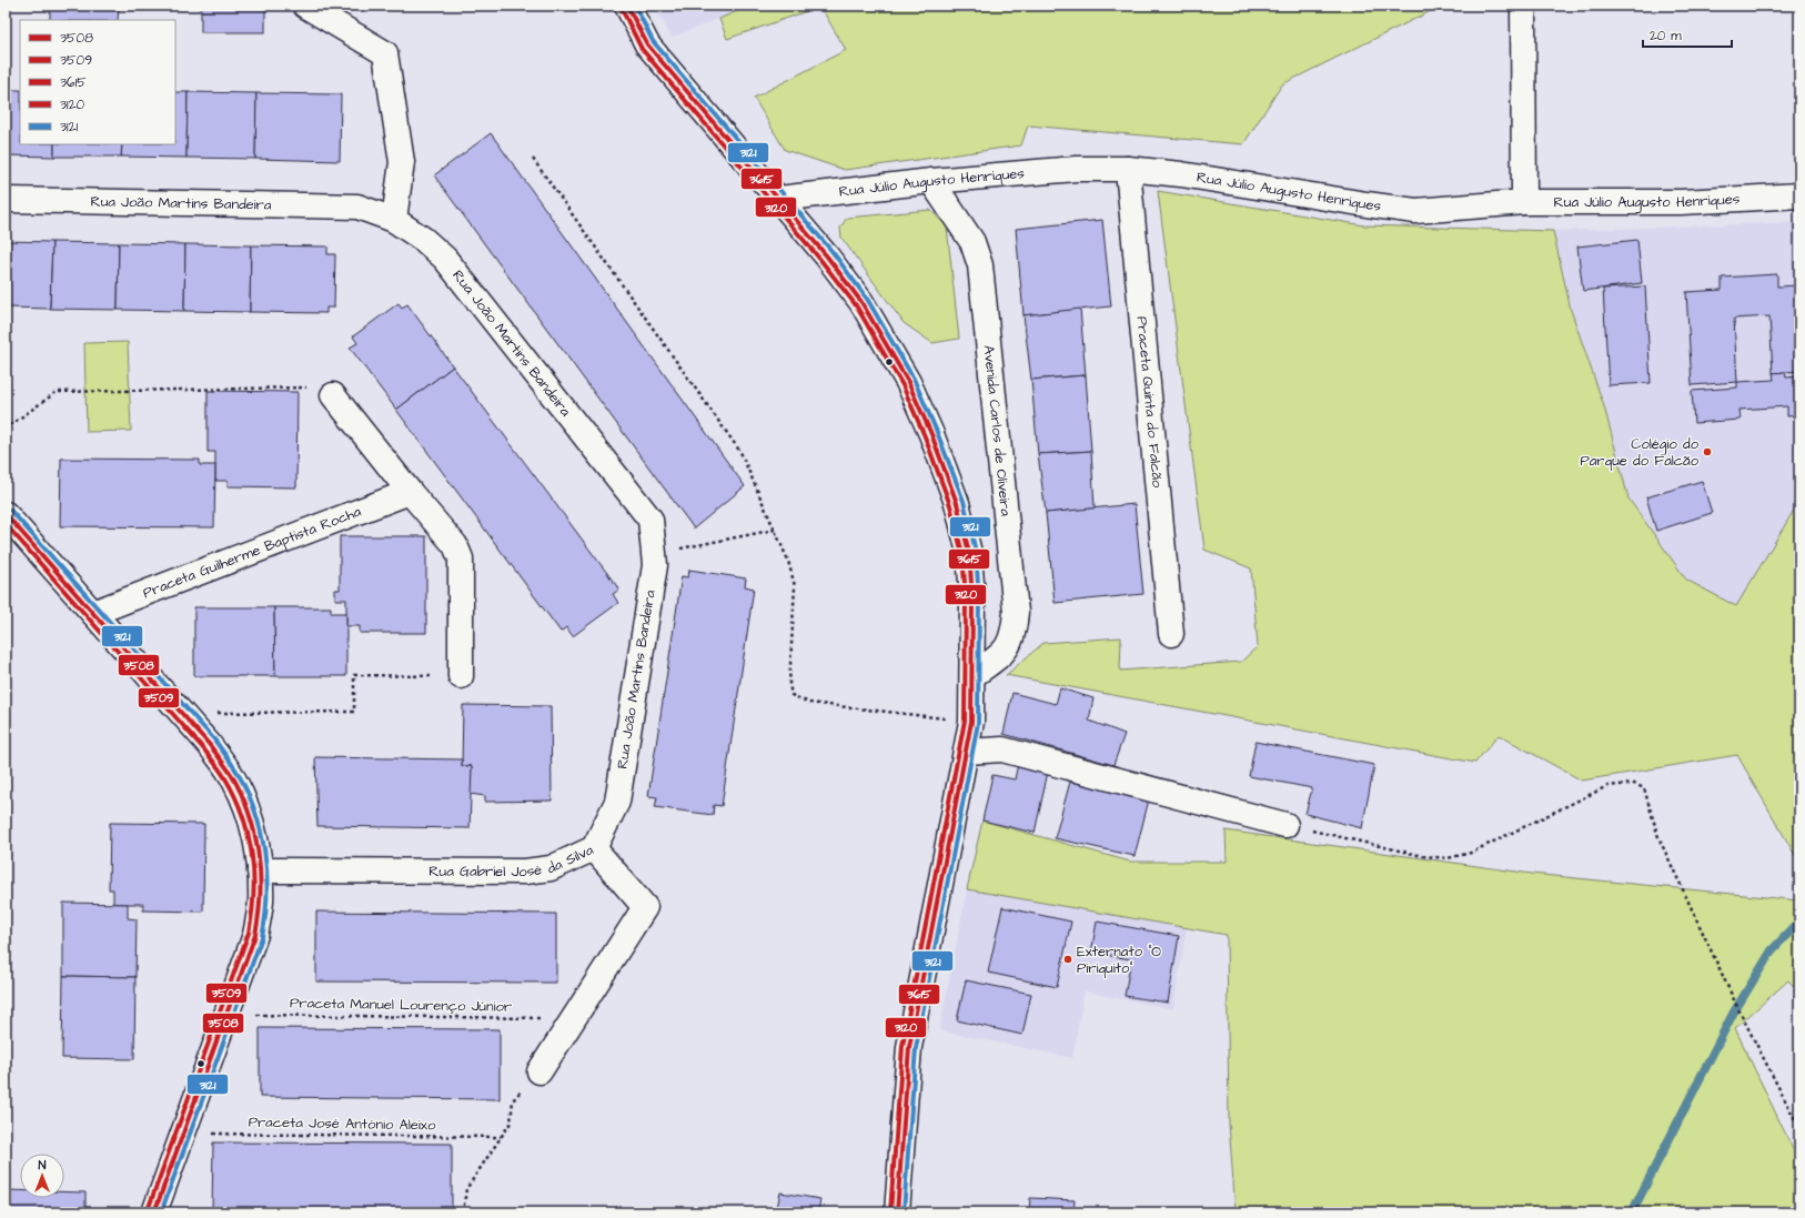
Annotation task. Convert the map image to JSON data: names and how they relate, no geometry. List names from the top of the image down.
{
  "streets": {
    "street": [
      "Rua Júlio Augusto Henriques",
      "Rua João Martins Bandeira",
      "Praceta Quinta do Falcão",
      "Avenida Carlos de Oliveira",
      "Praceta Guilherme Baptista Rocha",
      "Rua Gabriel José da Silva"
    ],
    "path": ["Praceta Manuel Lourenço Júnior", "Praceta José António Aleixo"]
  },
  "crossings": [
    ["Rua Júlio Augusto Henriques", "Praceta Quinta do Falcão"],
    ["Rua Júlio Augusto Henriques", "Avenida Carlos de Oliveira"],
    ["Rua João Martins Bandeira", "Rua Gabriel José da Silva"],
    ["Rua Gabriel José da Silva", "Praceta Manuel Lourenço Júnior"]
  ],
  "places": ["Colégio do Parque do Falcão", "Externato \"O Piriquito\""],
  "lines": [
    "transit line 3615",
    "transit line 3121",
    "transit line 3120",
    "transit line 3508",
    "transit line 3509"
  ],
  "legend": [
    "3508",
    "3509",
    "3615",
    "3120",
    "3121"
  ],
  "scale_bar": "20 m",
  "north": "top"
}
